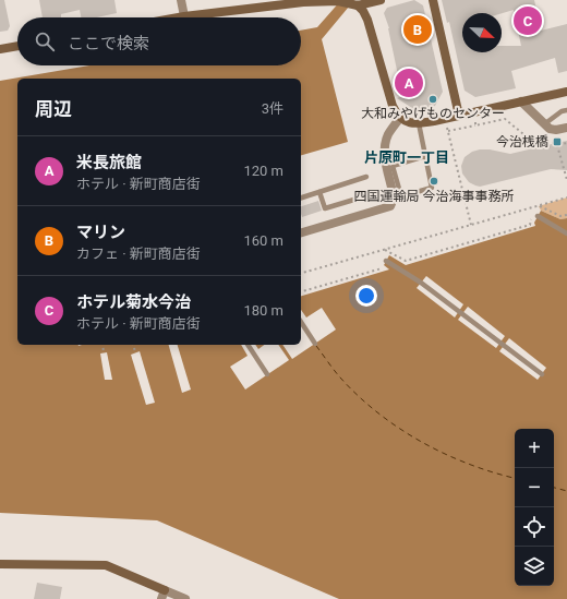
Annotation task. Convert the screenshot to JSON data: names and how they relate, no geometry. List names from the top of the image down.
{
  "districts": ["片原町一丁目"],
  "places": {
    "other": ["大和みやげものセンター", "四国運輸局 今治海事事務所"],
    "transit": ["今治桟橋"]
  },
  "north": "bottom right",
  "page": {
    "pins": ["C", "B", "A"],
    "search": "ここで検索",
    "heading": ["周辺", "3件"],
    "list": [
      {
        "mark": "A",
        "name": "米長旅館",
        "note": "ホテル · 新町商店街",
        "value": "120 m"
      },
      {
        "mark": "B",
        "name": "マリン",
        "note": "カフェ · 新町商店街",
        "value": "160 m"
      },
      {
        "mark": "C",
        "name": "ホテル菊水今治",
        "note": "ホテル · 新町商店街",
        "value": "180 m"
      }
    ],
    "map_buttons": ["+", "−"]
  }
}
